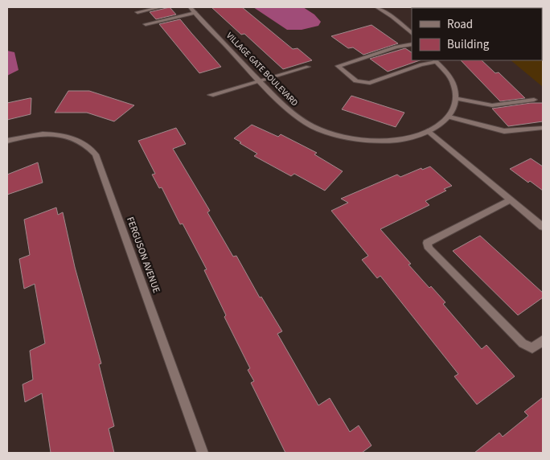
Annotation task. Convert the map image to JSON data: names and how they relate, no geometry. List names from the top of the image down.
{
  "streets": {
    "street": ["VILLAGE GATE BOULEVARD", "FERGUSON AVENUE"]
  },
  "legend": ["Road", "Building"]
}
